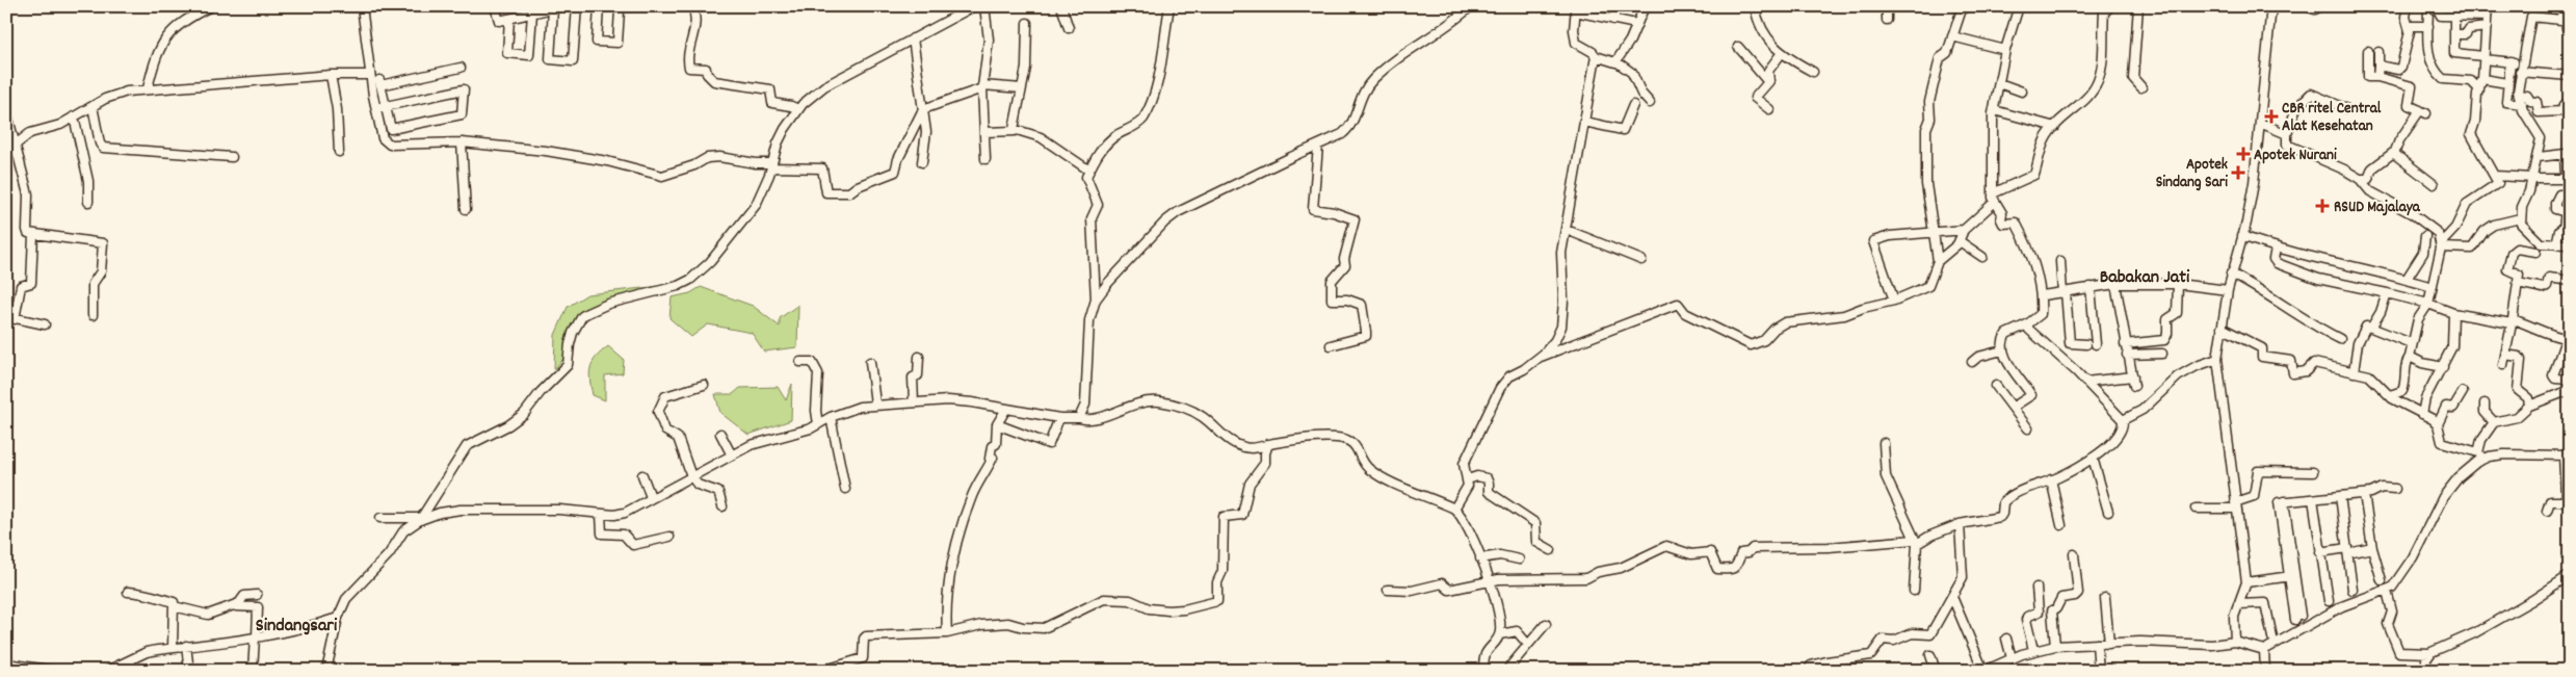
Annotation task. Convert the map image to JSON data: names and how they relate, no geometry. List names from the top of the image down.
{
  "districts": ["Babakan Jati", "Sindangsari"],
  "places": {
    "health": [
      "CBR ritel Central Alat Kesehatan",
      "Apotek Nurani",
      "Apotek Sindang Sari",
      "RSUD Majalaya"
    ]
  }
}
